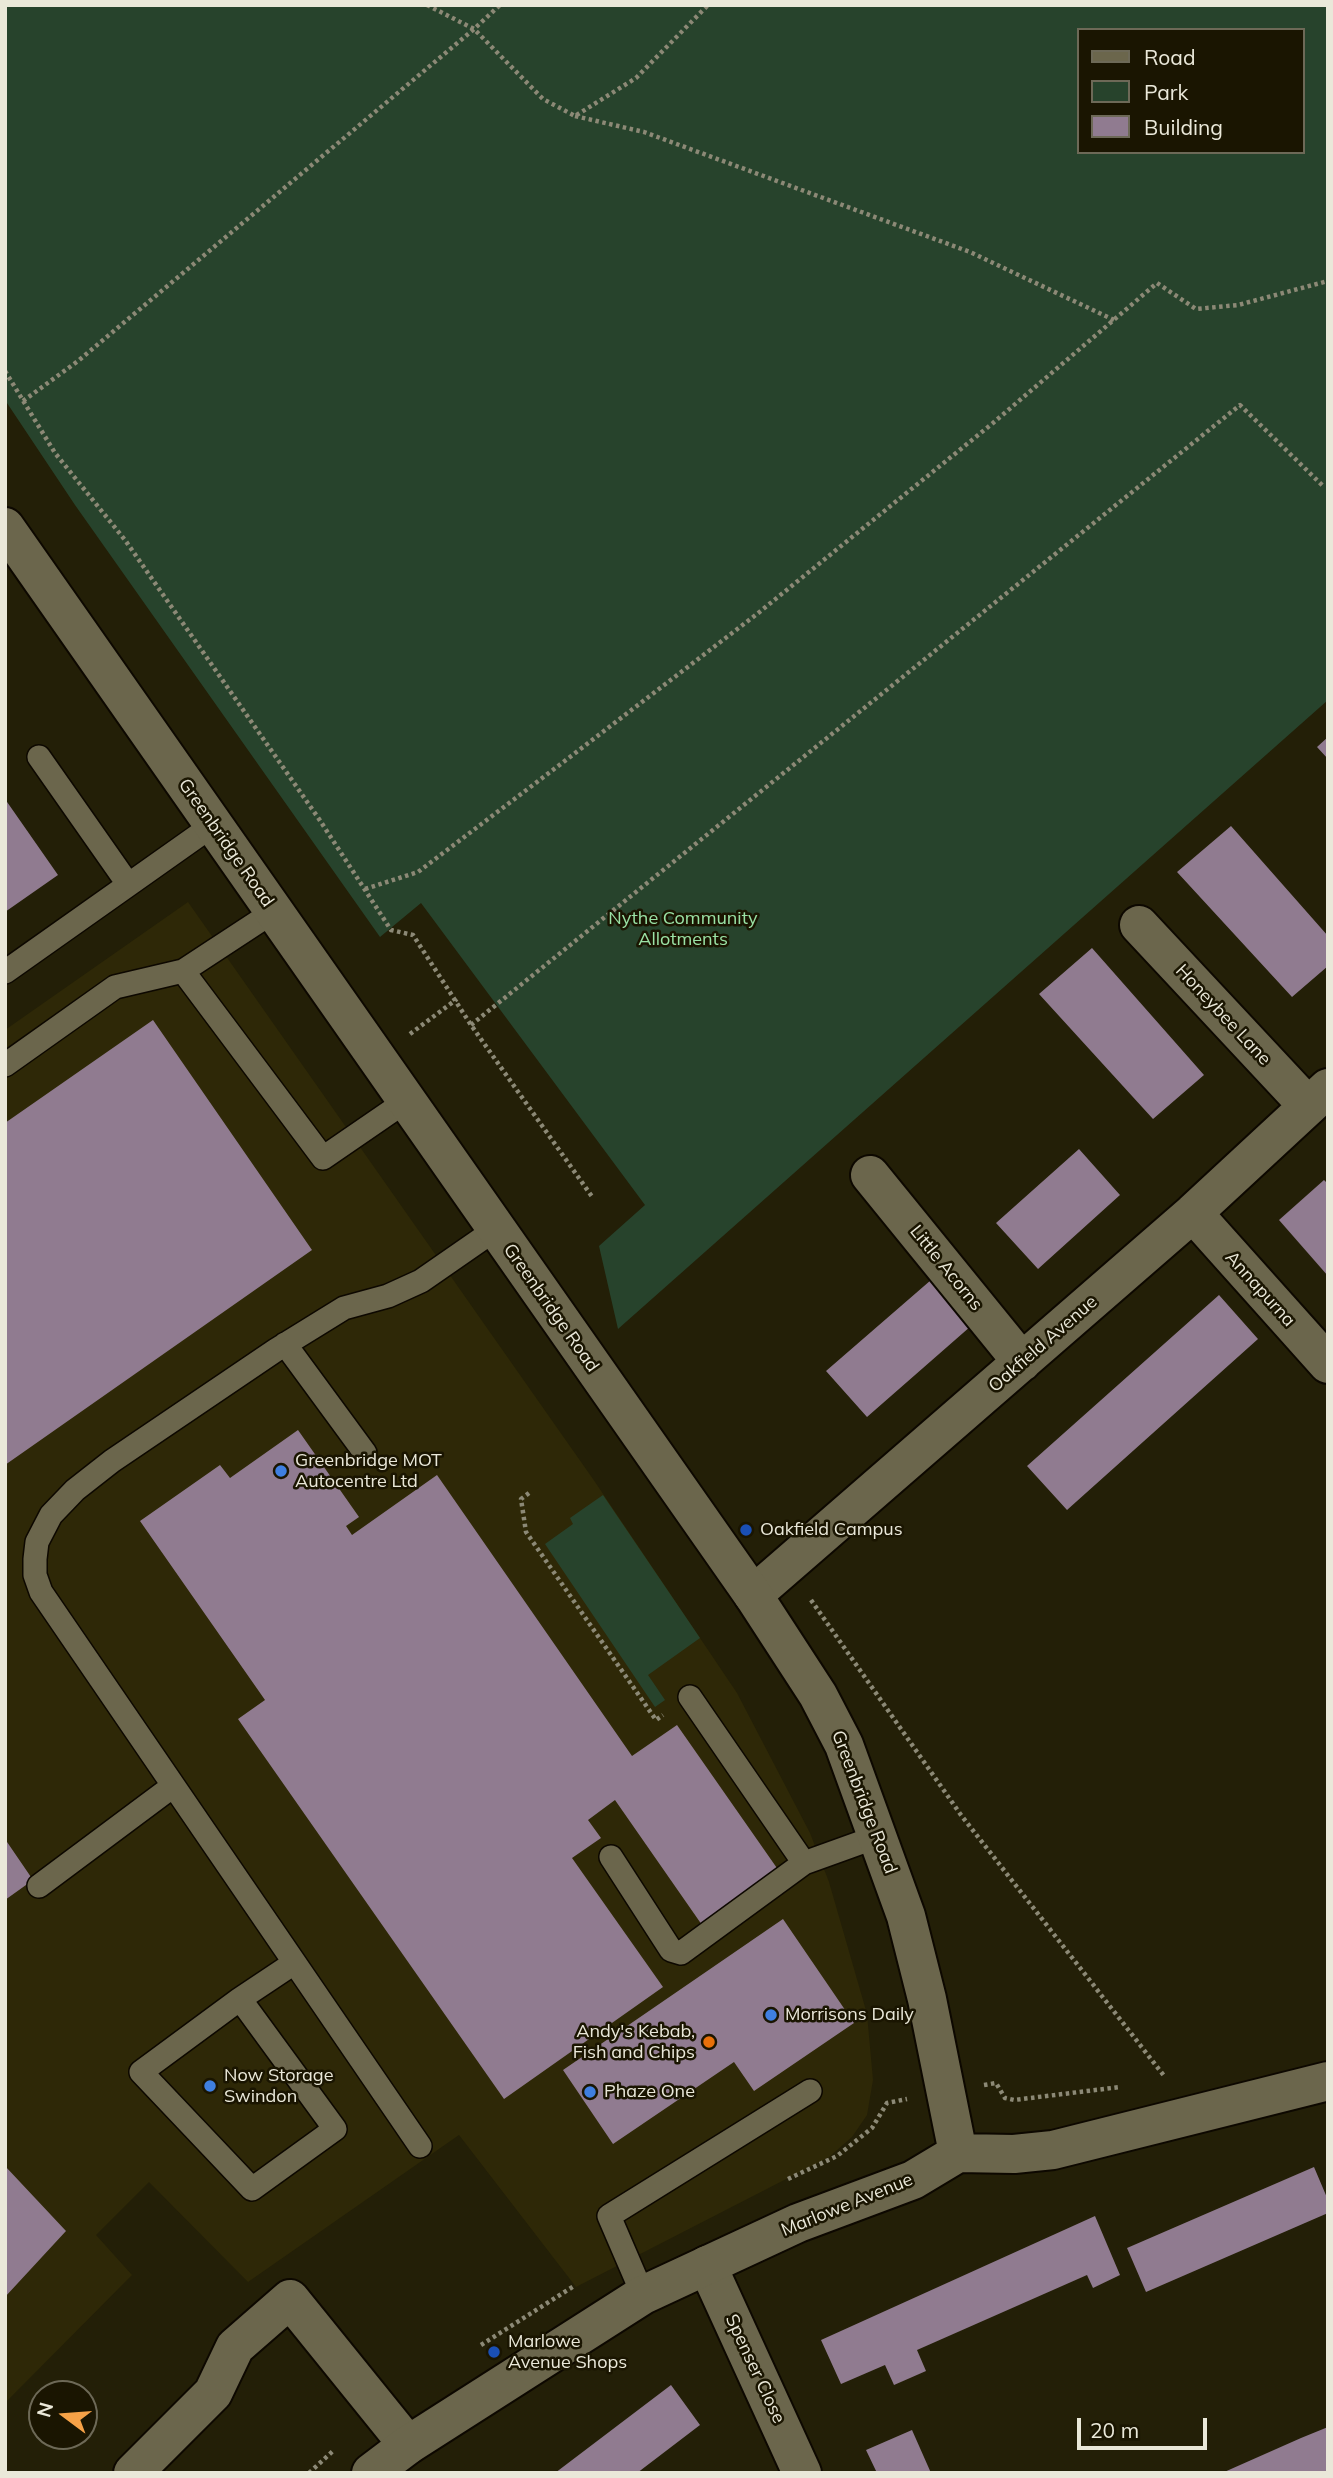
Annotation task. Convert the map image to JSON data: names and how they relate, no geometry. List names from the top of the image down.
{
  "streets": {
    "street": [
      "Greenbridge Road",
      "Honeybee Lane",
      "Little Acorns",
      "Annapurna",
      "Oakfield Avenue",
      "Marlowe Avenue",
      "Spenser Close"
    ]
  },
  "crossings": [
    ["Greenbridge Road", "Oakfield Avenue"],
    ["Greenbridge Road", "Marlowe Avenue"],
    ["Honeybee Lane", "Oakfield Avenue"],
    ["Little Acorns", "Oakfield Avenue"],
    ["Annapurna", "Oakfield Avenue"],
    ["Marlowe Avenue", "Spenser Close"]
  ],
  "parks": ["Nythe Community Allotments"],
  "places": [
    "Greenbridge MOT Autocentre Ltd",
    "Oakfield Campus",
    "Morrisons Daily",
    "Andy's Kebab, Fish and Chips",
    "Now Storage Swindon",
    "Phaze One",
    "Marlowe Avenue Shops"
  ],
  "legend": ["Road", "Park", "Building"],
  "scale_bar": "20 m",
  "north": "left"
}
